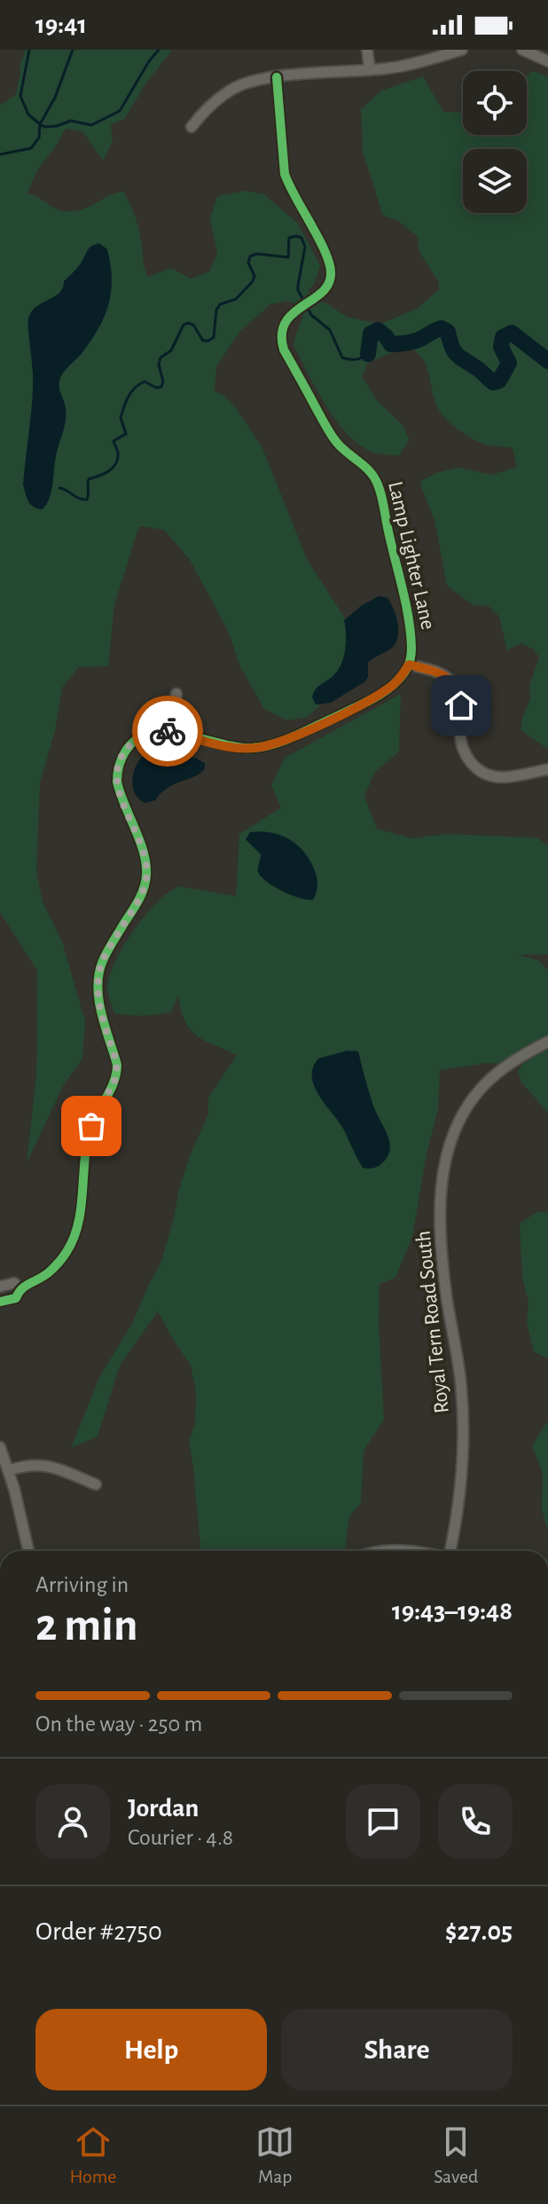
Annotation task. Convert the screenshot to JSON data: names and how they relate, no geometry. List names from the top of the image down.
{
  "streets": {
    "street": ["Lamp Lighter Lane", "Royal Tern Road South"]
  },
  "page": {
    "status": "19:41",
    "heading": ["2 min", "Arriving in", "19:43–19:48"],
    "panel": [
      "Jordan",
      "Courier · 4.8",
      "Order #2750",
      "$27.05"
    ],
    "bar": "On the way · 250 m",
    "buttons": ["Help", "Share"],
    "tabs": ["Home", "Map", "Saved"]
  }
}
